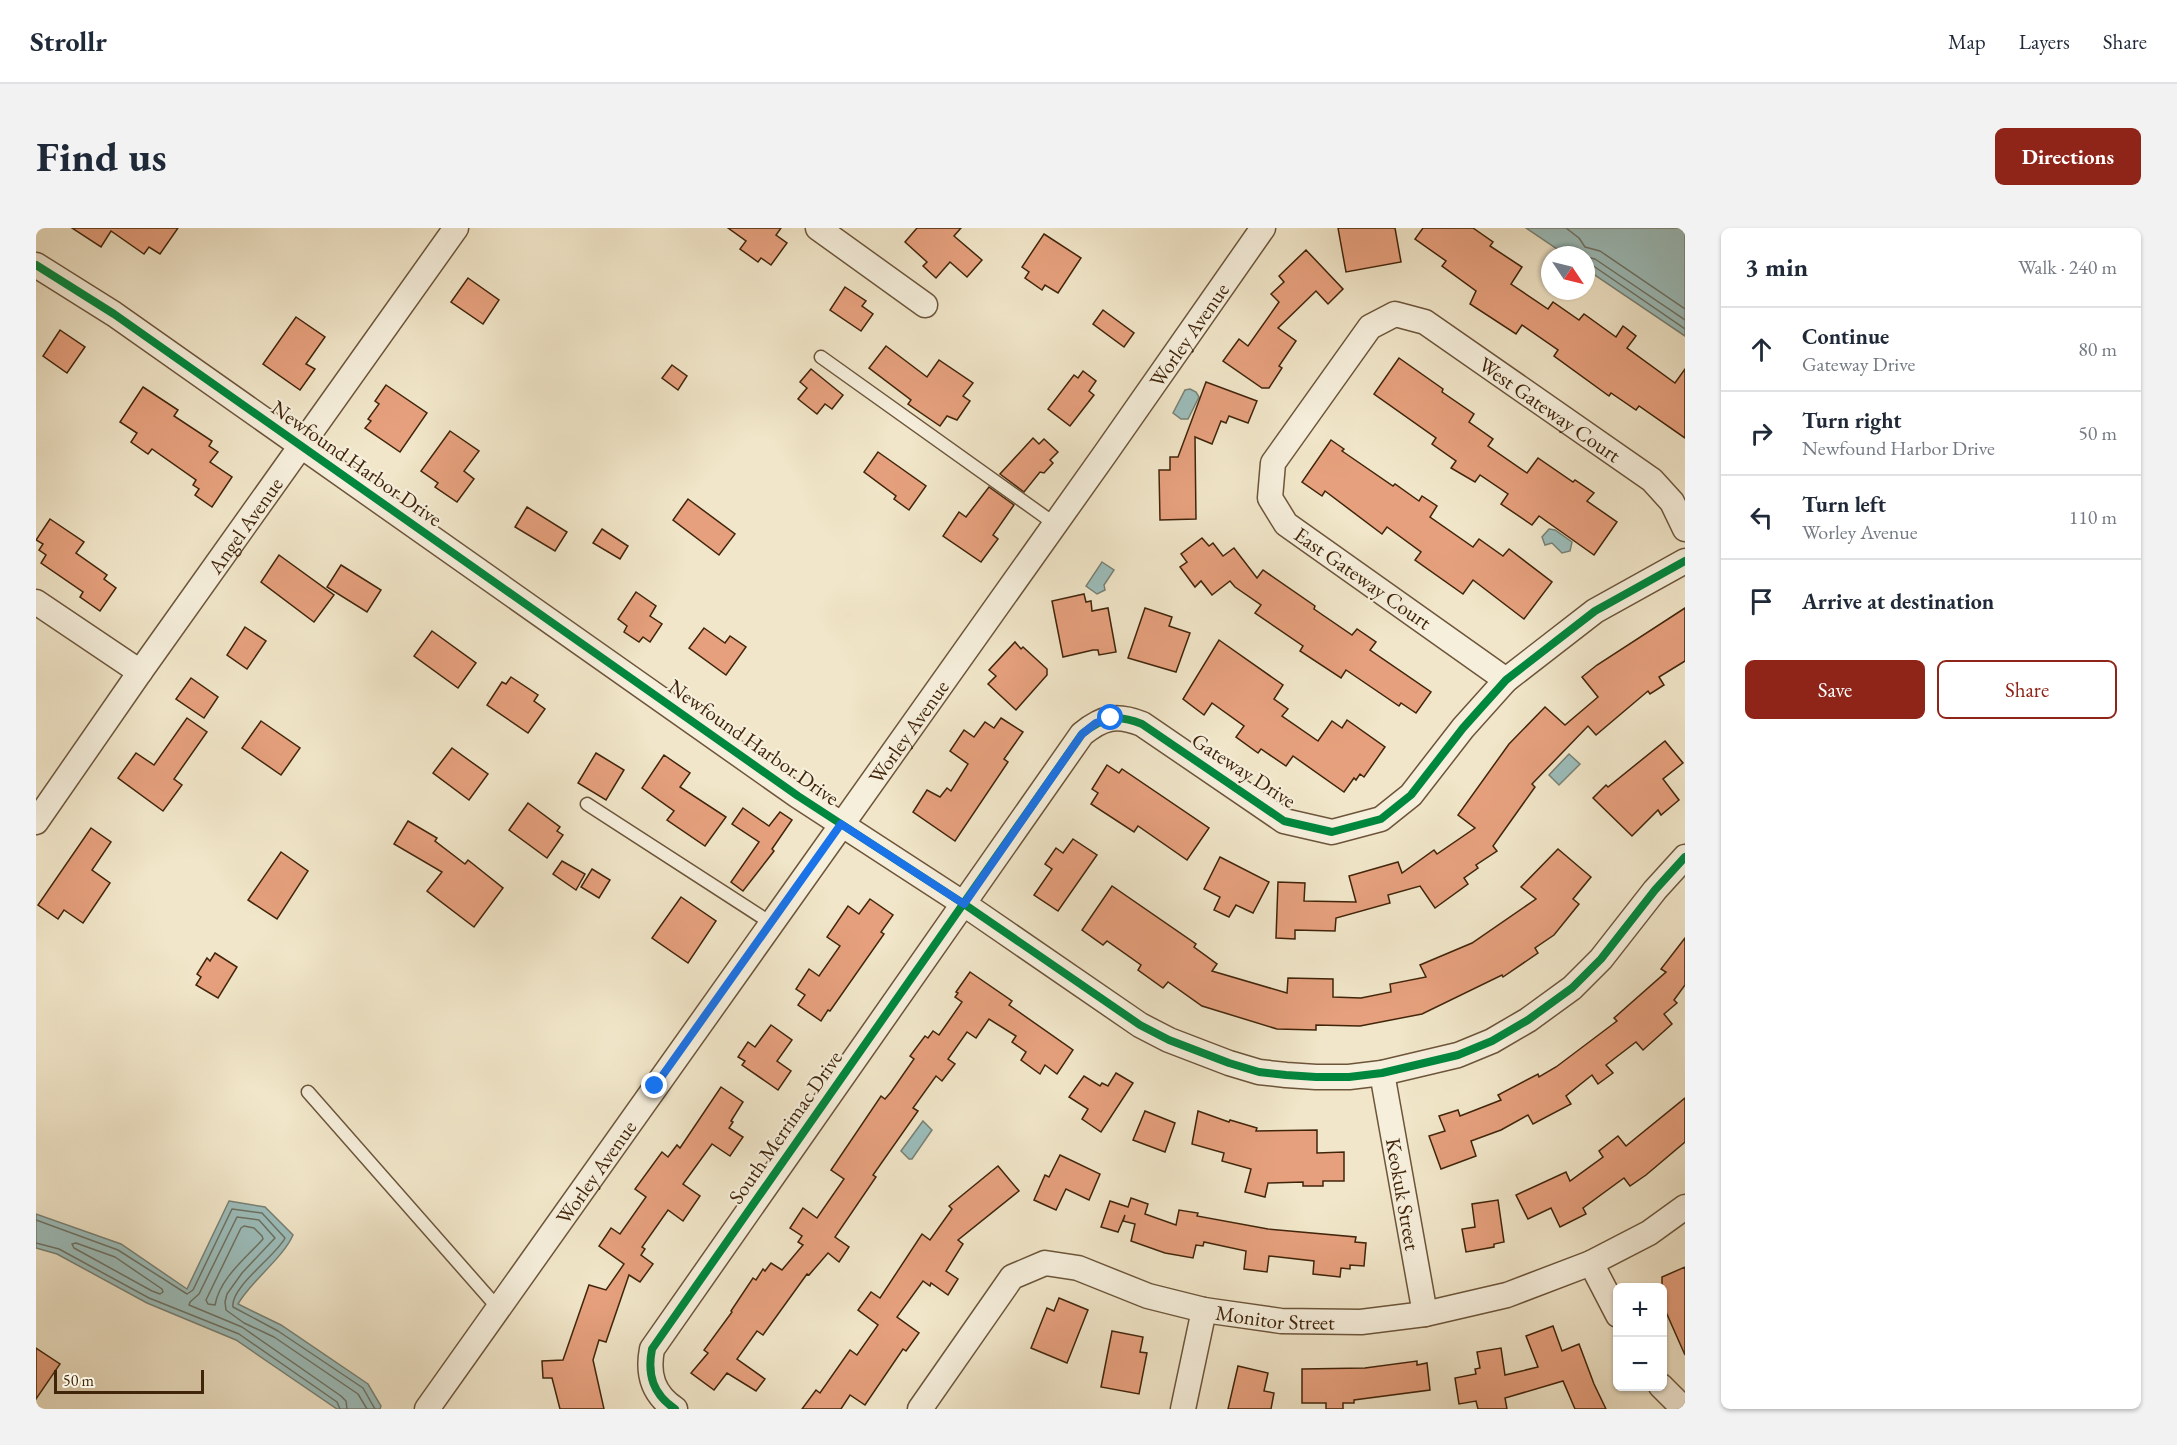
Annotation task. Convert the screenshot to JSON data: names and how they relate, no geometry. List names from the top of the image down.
{
  "streets": {
    "street": [
      "Worley Avenue",
      "West Gateway Court",
      "Newfound Harbor Drive",
      "Angel Avenue",
      "East Gateway Court",
      "Gateway Drive",
      "South Merrimac Drive",
      "Keokuk Street",
      "Monitor Street"
    ]
  },
  "crossings": [
    ["Worley Avenue", "Newfound Harbor Drive"],
    ["West Gateway Court", "East Gateway Court"],
    ["Newfound Harbor Drive", "Angel Avenue"],
    ["Newfound Harbor Drive", "Gateway Drive"],
    ["Newfound Harbor Drive", "South Merrimac Drive"],
    ["Newfound Harbor Drive", "Keokuk Street"],
    ["East Gateway Court", "Gateway Drive"],
    ["Gateway Drive", "South Merrimac Drive"],
    ["Keokuk Street", "Monitor Street"]
  ],
  "scale_bar": "50 m",
  "north": "bottom right",
  "page": {
    "header": "Strollr",
    "nav": ["Map", "Layers", "Share"],
    "buttons": [
      "Directions",
      ["Save", "Share"]
    ],
    "title": "Find us",
    "heading": ["3 min", "Walk · 240 m"],
    "list": [
      ["Continue", "Gateway Drive", "80 m"],
      ["Turn right", "Newfound Harbor Drive", "50 m"],
      ["Turn left", "Worley Avenue", "110 m"],
      "Arrive at destination"
    ],
    "map_buttons": ["+", "−"],
    "scale": "50 m"
  }
}
